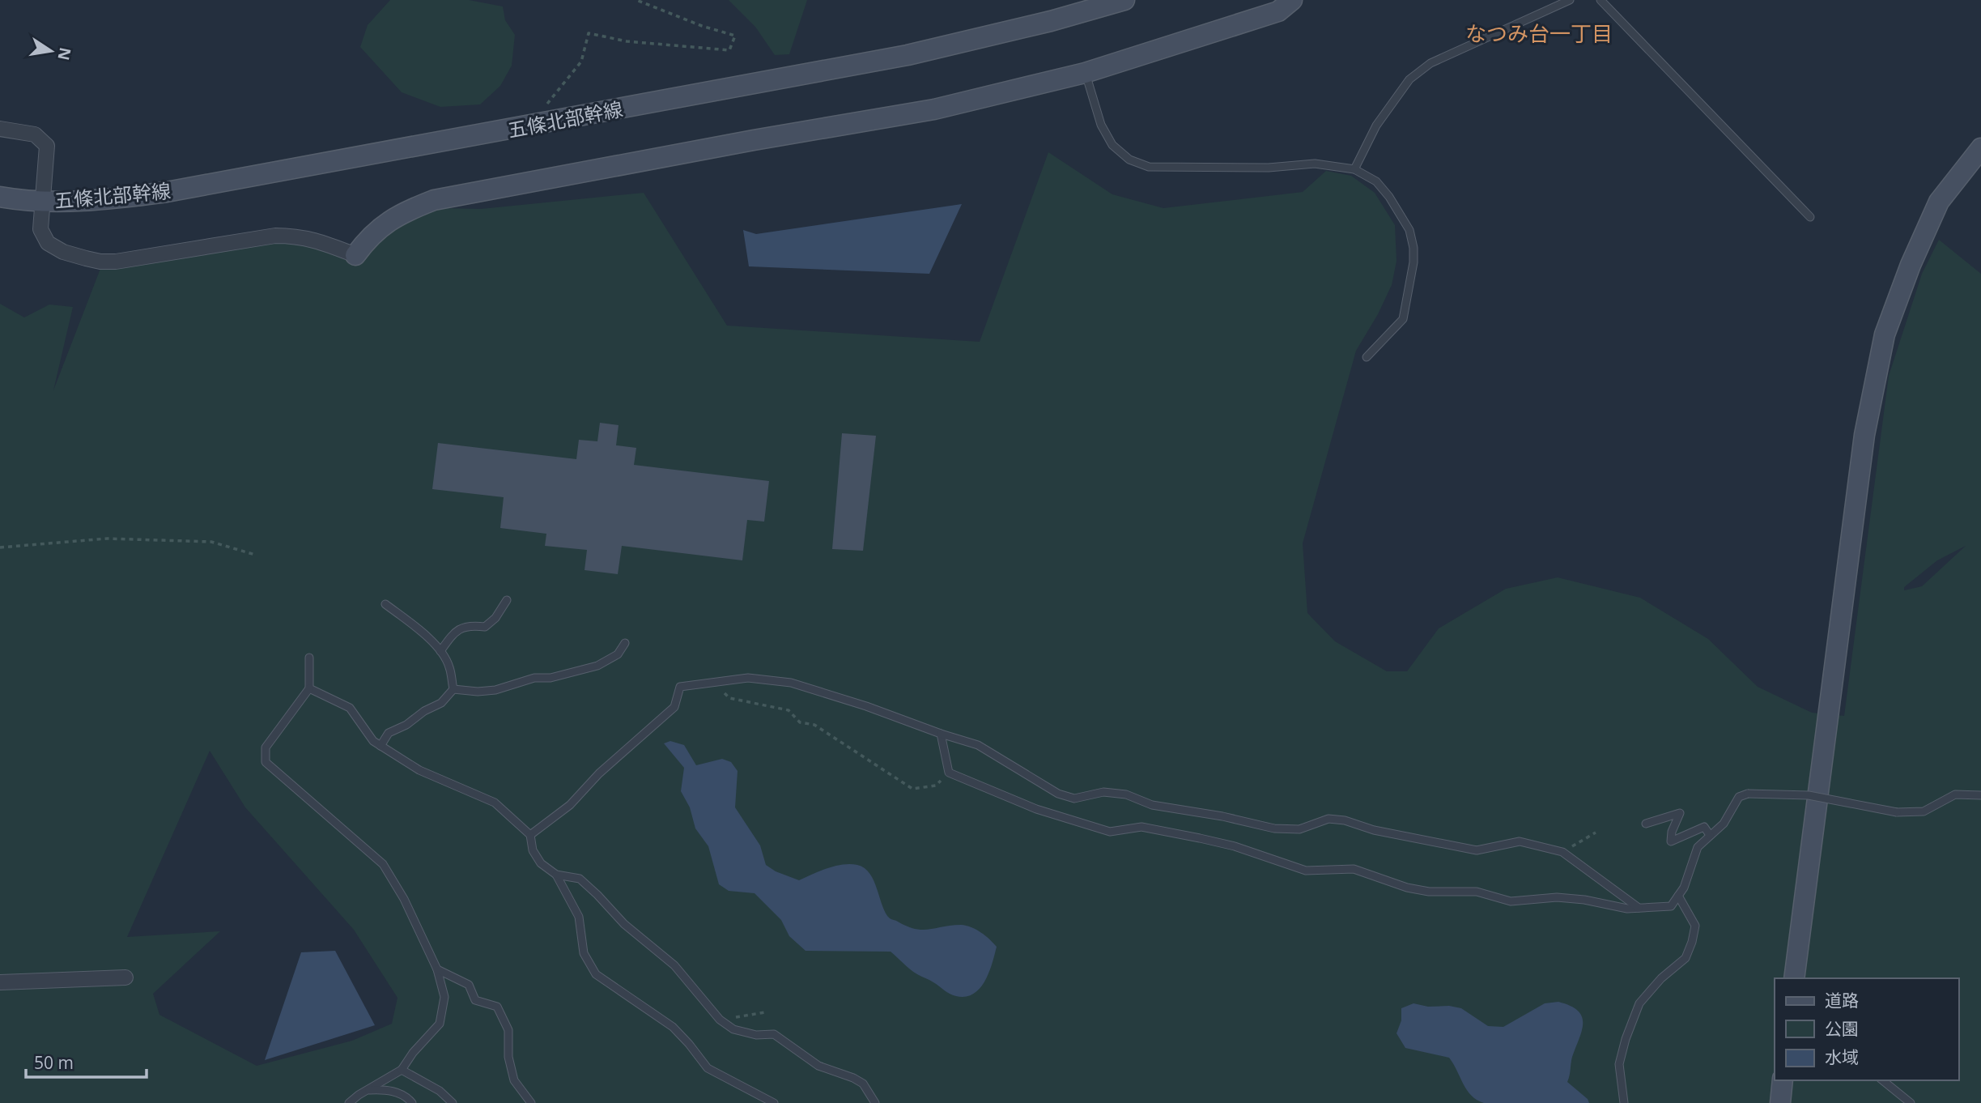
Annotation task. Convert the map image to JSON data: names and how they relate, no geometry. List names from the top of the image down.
{
  "streets": {
    "street": ["五條北部幹線"]
  },
  "districts": ["なつみ台一丁目"],
  "legend": ["道路", "公園", "水域"],
  "scale_bar": "50 m",
  "north": "right"
}
